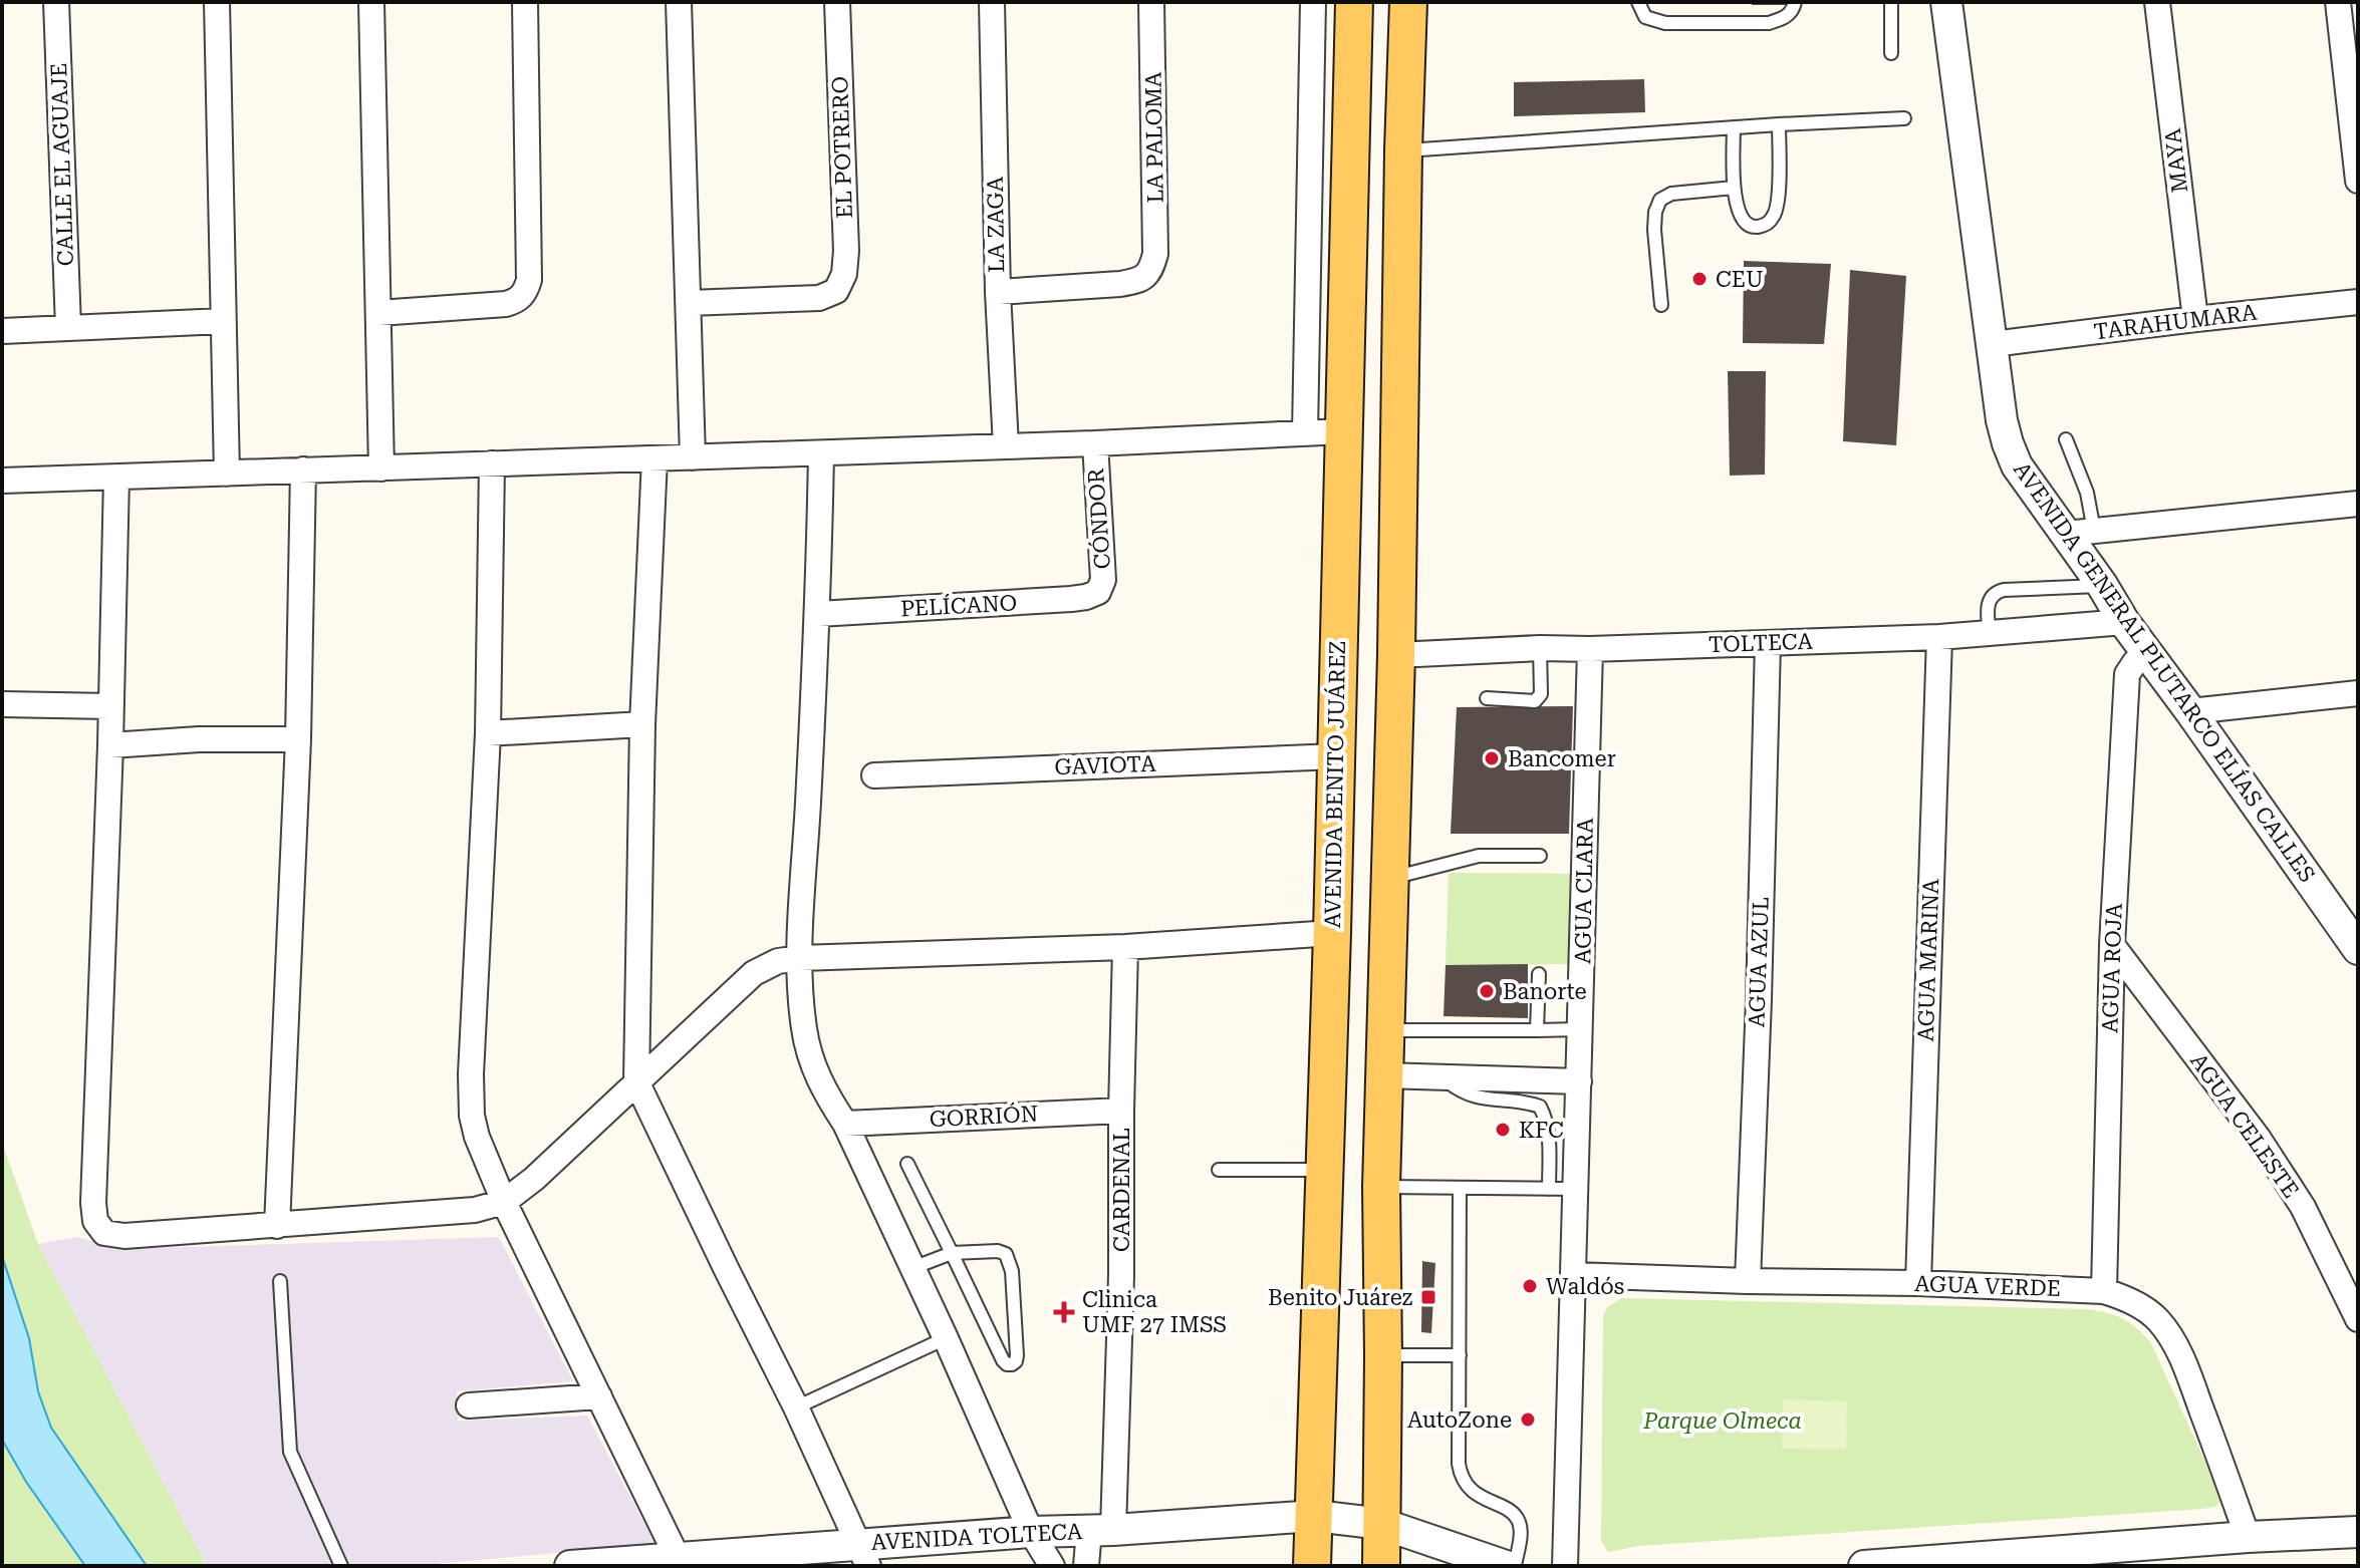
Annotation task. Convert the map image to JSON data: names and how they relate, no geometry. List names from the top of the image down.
{
  "streets": {
    "main road": ["AVENIDA BENITO JUÁREZ"],
    "street": [
      "LA PALOMA",
      "EL POTRERO",
      "MAYA",
      "CALLE EL AGUAJE",
      "LA ZAGA",
      "TARAHUMARA",
      "CÓNDOR",
      "PELÍCANO",
      "TOLTECA",
      "AVENIDA GENERAL PLUTARCO ELÍAS CALLES",
      "GAVIOTA",
      "AGUA CLARA",
      "AGUA MARINA",
      "AGUA AZUL",
      "AGUA ROJA",
      "GORRIÓN",
      "AGUA CELESTE",
      "CARDENAL",
      "AGUA VERDE",
      "AVENIDA TOLTECA"
    ]
  },
  "crossings": [
    ["LA PALOMA", "LA ZAGA"],
    ["MAYA", "TARAHUMARA"],
    ["TARAHUMARA", "AVENIDA GENERAL PLUTARCO ELÍAS CALLES"],
    ["CÓNDOR", "PELÍCANO"],
    ["TOLTECA", "AVENIDA GENERAL PLUTARCO ELÍAS CALLES"],
    ["TOLTECA", "AGUA CLARA"],
    ["TOLTECA", "AGUA MARINA"],
    ["TOLTECA", "AGUA AZUL"],
    ["AVENIDA GENERAL PLUTARCO ELÍAS CALLES", "AGUA ROJA"],
    ["GAVIOTA", "AVENIDA BENITO JUÁREZ"],
    ["AVENIDA BENITO JUÁREZ", "AVENIDA TOLTECA"],
    ["AGUA CLARA", "AGUA VERDE"],
    ["AGUA MARINA", "AGUA VERDE"],
    ["AGUA AZUL", "AGUA VERDE"],
    ["AGUA ROJA", "AGUA CELESTE"],
    ["AGUA ROJA", "AGUA VERDE"],
    ["GORRIÓN", "CARDENAL"],
    ["CARDENAL", "AVENIDA TOLTECA"]
  ],
  "parks": ["Parque Olmeca"],
  "places": {
    "other": [
      "CEU",
      "Bancomer",
      "Banorte",
      "KFC",
      "Waldo´s",
      "AutoZone"
    ],
    "transit": ["Benito Juárez"],
    "health": ["Clinica UMF 27 IMSS"]
  }
}
